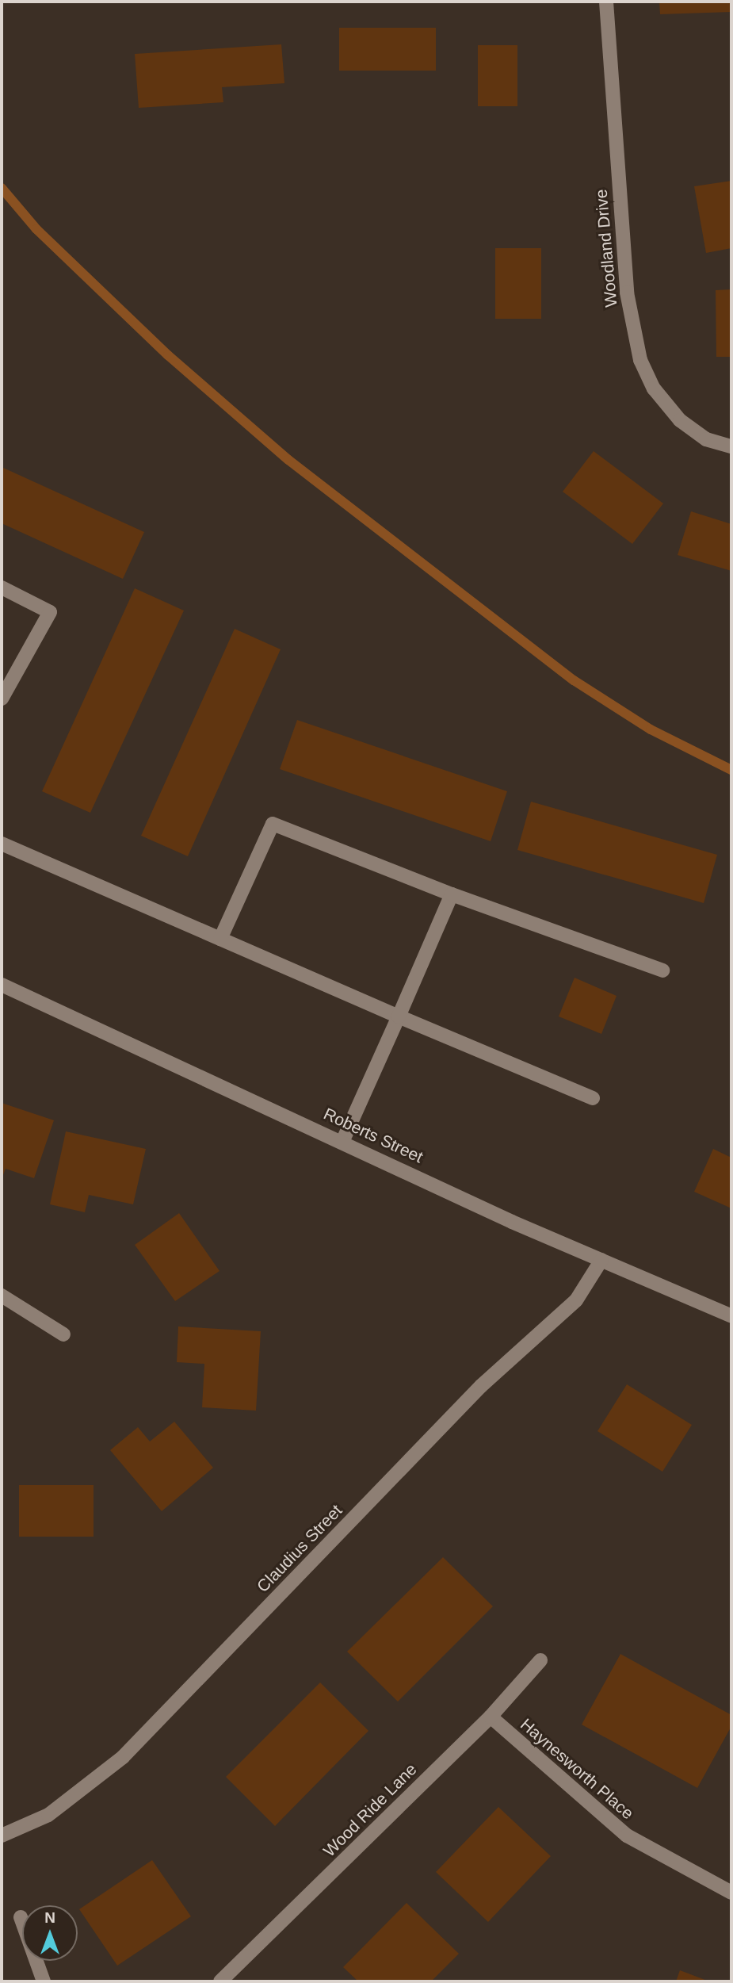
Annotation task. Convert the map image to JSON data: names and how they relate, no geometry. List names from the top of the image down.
{
  "streets": {
    "street": [
      "Woodland Drive",
      "Roberts Street",
      "Claudius Street",
      "Haynesworth Place",
      "Wood Ride Lane"
    ]
  },
  "crossings": [
    ["Roberts Street", "Claudius Street"],
    ["Haynesworth Place", "Wood Ride Lane"]
  ],
  "north": "top"
}
